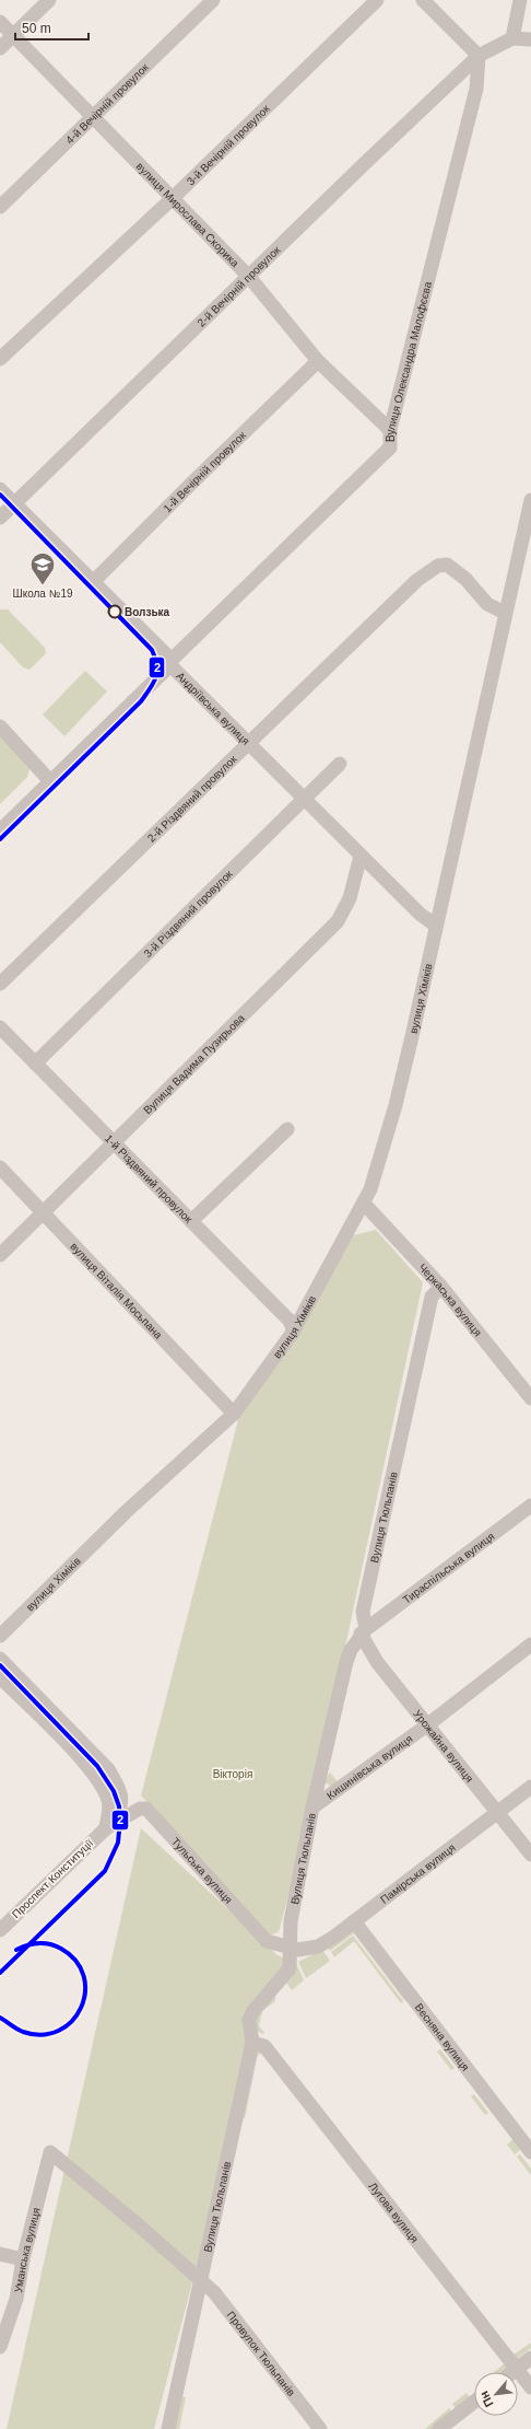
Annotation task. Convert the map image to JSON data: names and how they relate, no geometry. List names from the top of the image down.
{
  "streets": {
    "street": [
      "4-й Вечірній провулок",
      "3-й Вечірній провулок",
      "вулиця Мирослава Скорика",
      "2-й Вечірній провулок",
      "Вулиця Олександра Малофєєва",
      "1-й Вечірній провулок",
      "Андріївська вулиця",
      "2-й Різдвяний провулок",
      "3-й Різдвяний провулок",
      "вулиця Хіміків",
      "Вулиця Вадима Пузирьова",
      "1-й Різдвяний провулок",
      "вулиця Віталія Мосьпана",
      "Черкаська вулиця",
      "Вулиця Тюльпанів",
      "Тираспільська вулиця",
      "Урожайна вулиця",
      "Кишинівська вулиця",
      "Тульська вулиця",
      "Памірська вулиця",
      "Проспект Конституції",
      "Весняна вулиця",
      "Лугова вулиця",
      "Уманська вулиця",
      "Провулок Тюльпанів"
    ]
  },
  "crossings": [
    ["4-й Вечірній провулок", "вулиця Мирослава Скорика"],
    ["3-й Вечірній провулок", "вулиця Мирослава Скорика"],
    ["вулиця Мирослава Скорика", "2-й Вечірній провулок"],
    ["вулиця Мирослава Скорика", "Вулиця Олександра Малофєєва"],
    ["вулиця Мирослава Скорика", "1-й Вечірній провулок"],
    ["2-й Вечірній провулок", "Вулиця Олександра Малофєєва"],
    ["2-й Вечірній провулок", "Андріївська вулиця"],
    ["Вулиця Олександра Малофєєва", "Андріївська вулиця"],
    ["1-й Вечірній провулок", "Андріївська вулиця"],
    ["Андріївська вулиця", "2-й Різдвяний провулок"],
    ["Андріївська вулиця", "3-й Різдвяний провулок"],
    ["Андріївська вулиця", "вулиця Хіміків"],
    ["Андріївська вулиця", "Вулиця Вадима Пузирьова"],
    ["2-й Різдвяний провулок", "вулиця Хіміків"],
    ["3-й Різдвяний провулок", "1-й Різдвяний провулок"],
    ["вулиця Хіміків", "1-й Різдвяний провулок"],
    ["вулиця Хіміків", "вулиця Віталія Мосьпана"],
    ["вулиця Хіміків", "Черкаська вулиця"],
    ["Вулиця Вадима Пузирьова", "1-й Різдвяний провулок"],
    ["Вулиця Вадима Пузирьова", "вулиця Віталія Мосьпана"],
    ["Черкаська вулиця", "Вулиця Тюльпанів"],
    ["Вулиця Тюльпанів", "Тираспільська вулиця"],
    ["Вулиця Тюльпанів", "Урожайна вулиця"],
    ["Вулиця Тюльпанів", "Кишинівська вулиця"],
    ["Вулиця Тюльпанів", "Тульська вулиця"],
    ["Вулиця Тюльпанів", "Памірська вулиця"],
    ["Вулиця Тюльпанів", "Лугова вулиця"],
    ["Вулиця Тюльпанів", "Провулок Тюльпанів"],
    ["Тираспільська вулиця", "Урожайна вулиця"],
    ["Урожайна вулиця", "Кишинівська вулиця"],
    ["Урожайна вулиця", "Памірська вулиця"],
    ["Тульська вулиця", "Памірська вулиця"],
    ["Тульська вулиця", "Проспект Конституції"],
    ["Памірська вулиця", "Весняна вулиця"],
    ["Уманська вулиця", "Провулок Тюльпанів"]
  ],
  "parks": ["Вікторія"],
  "places": {
    "school or university": ["Школа №19"],
    "other": ["Волзька"]
  },
  "lines": ["transit line 2"],
  "scale_bar": "50 m",
  "north": "bottom left"
}
